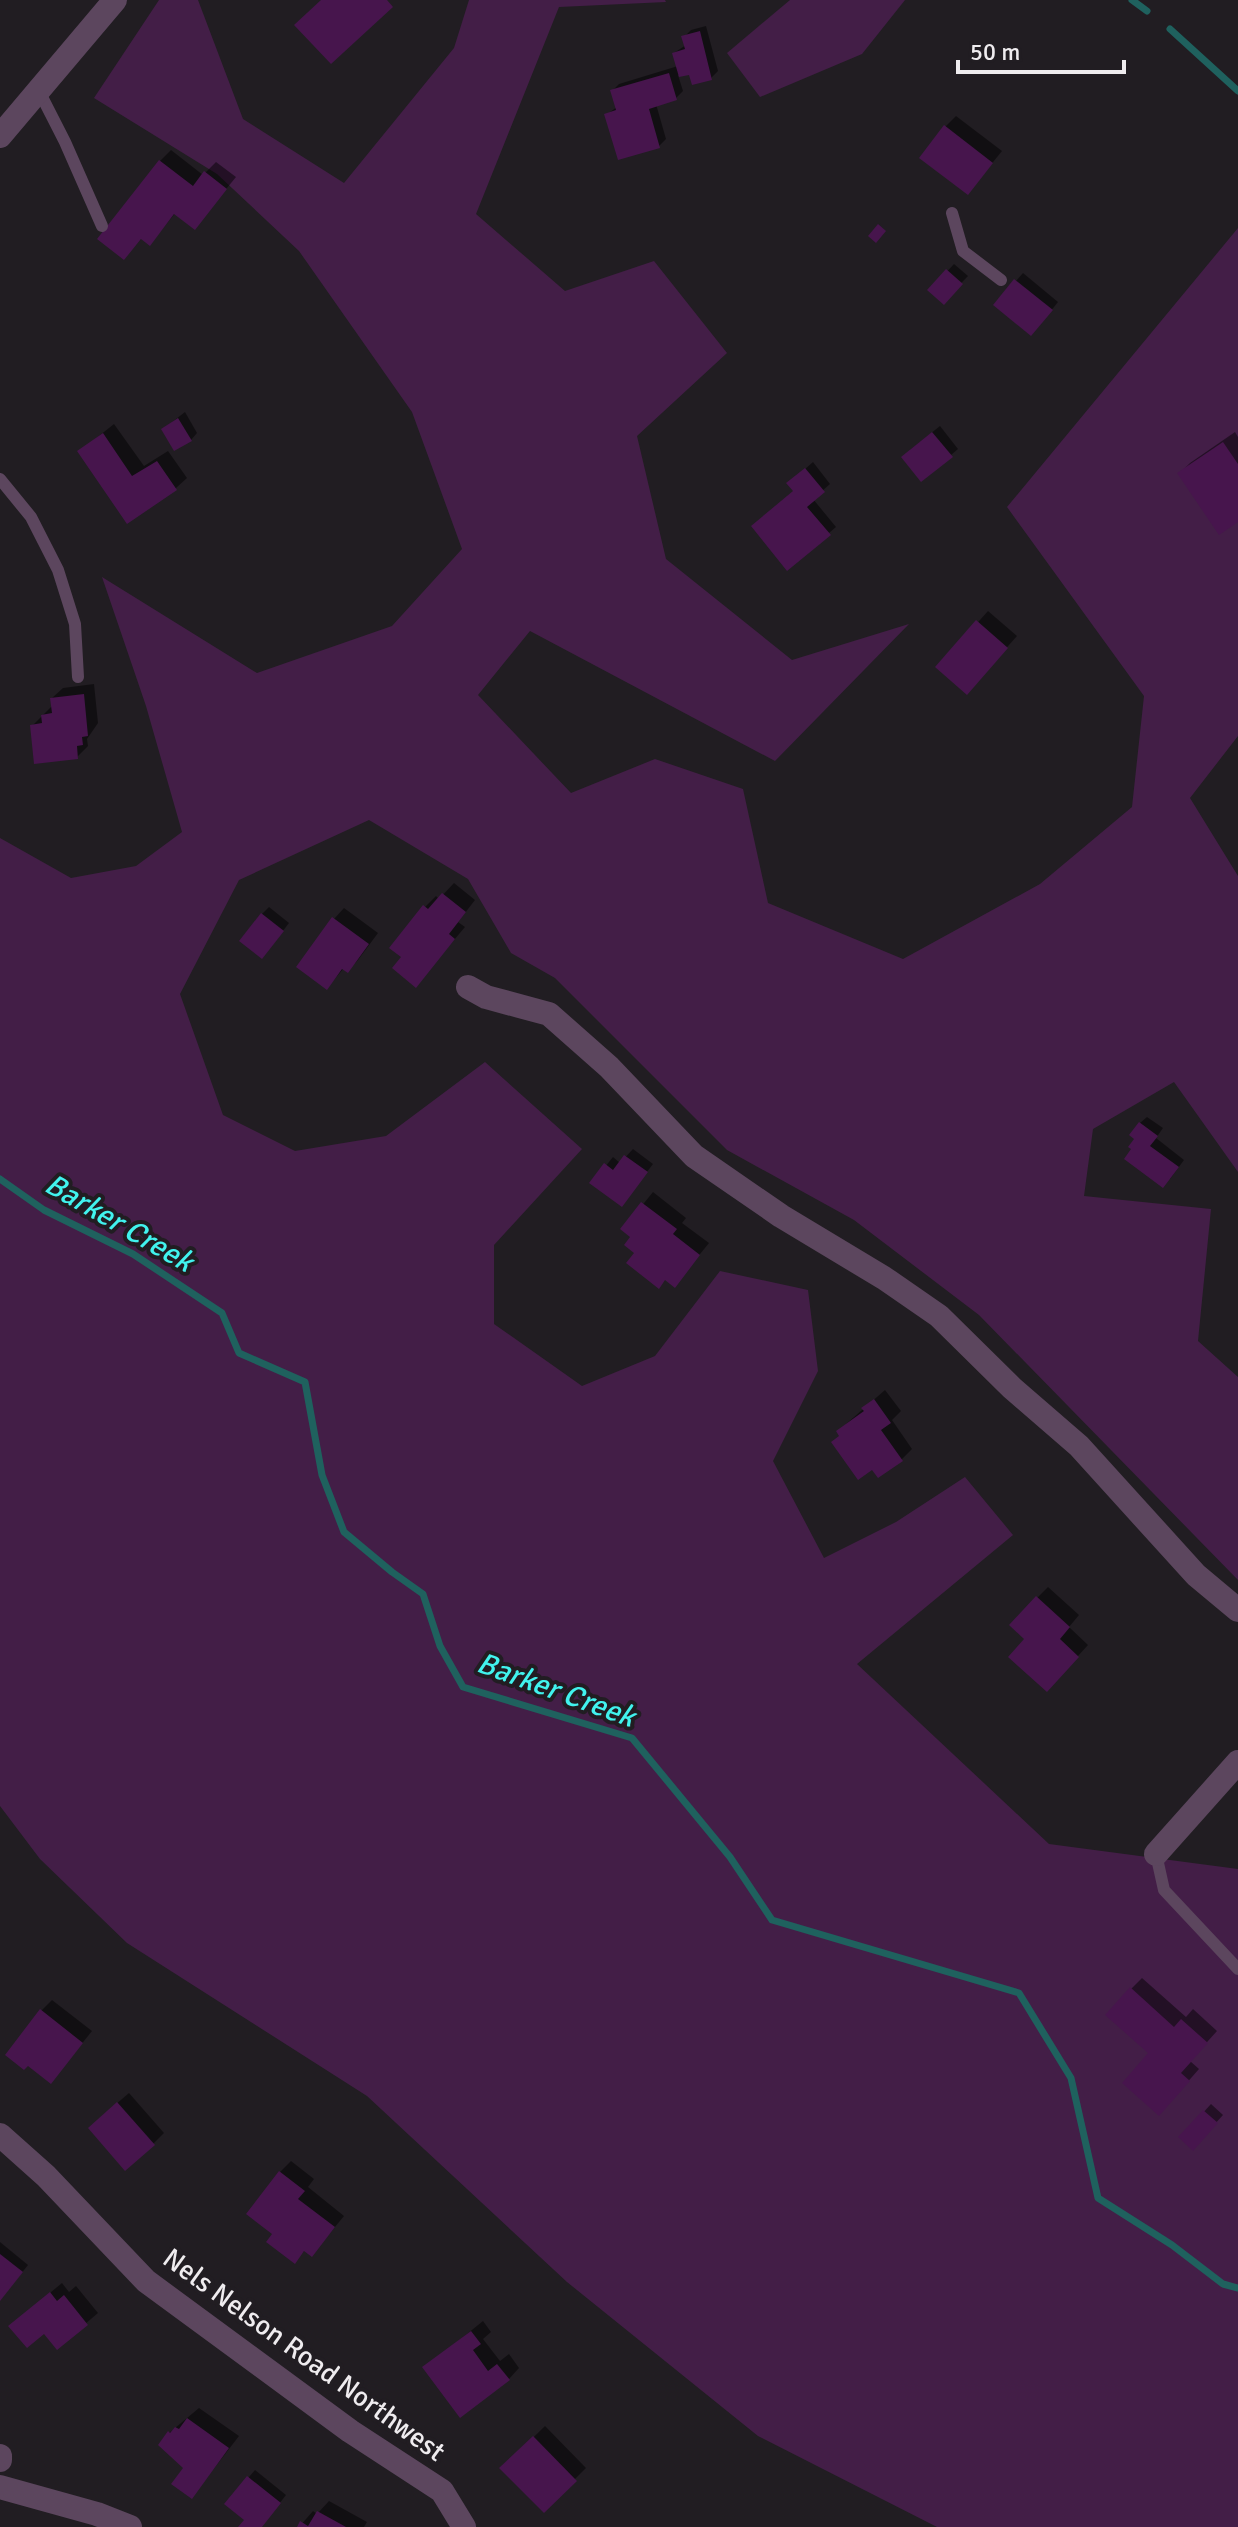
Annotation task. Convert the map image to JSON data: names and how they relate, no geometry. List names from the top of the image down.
{
  "streets": {
    "street": ["Nels Nelson Road Northwest"]
  },
  "water": ["Barker Creek"],
  "scale_bar": "50 m"
}
